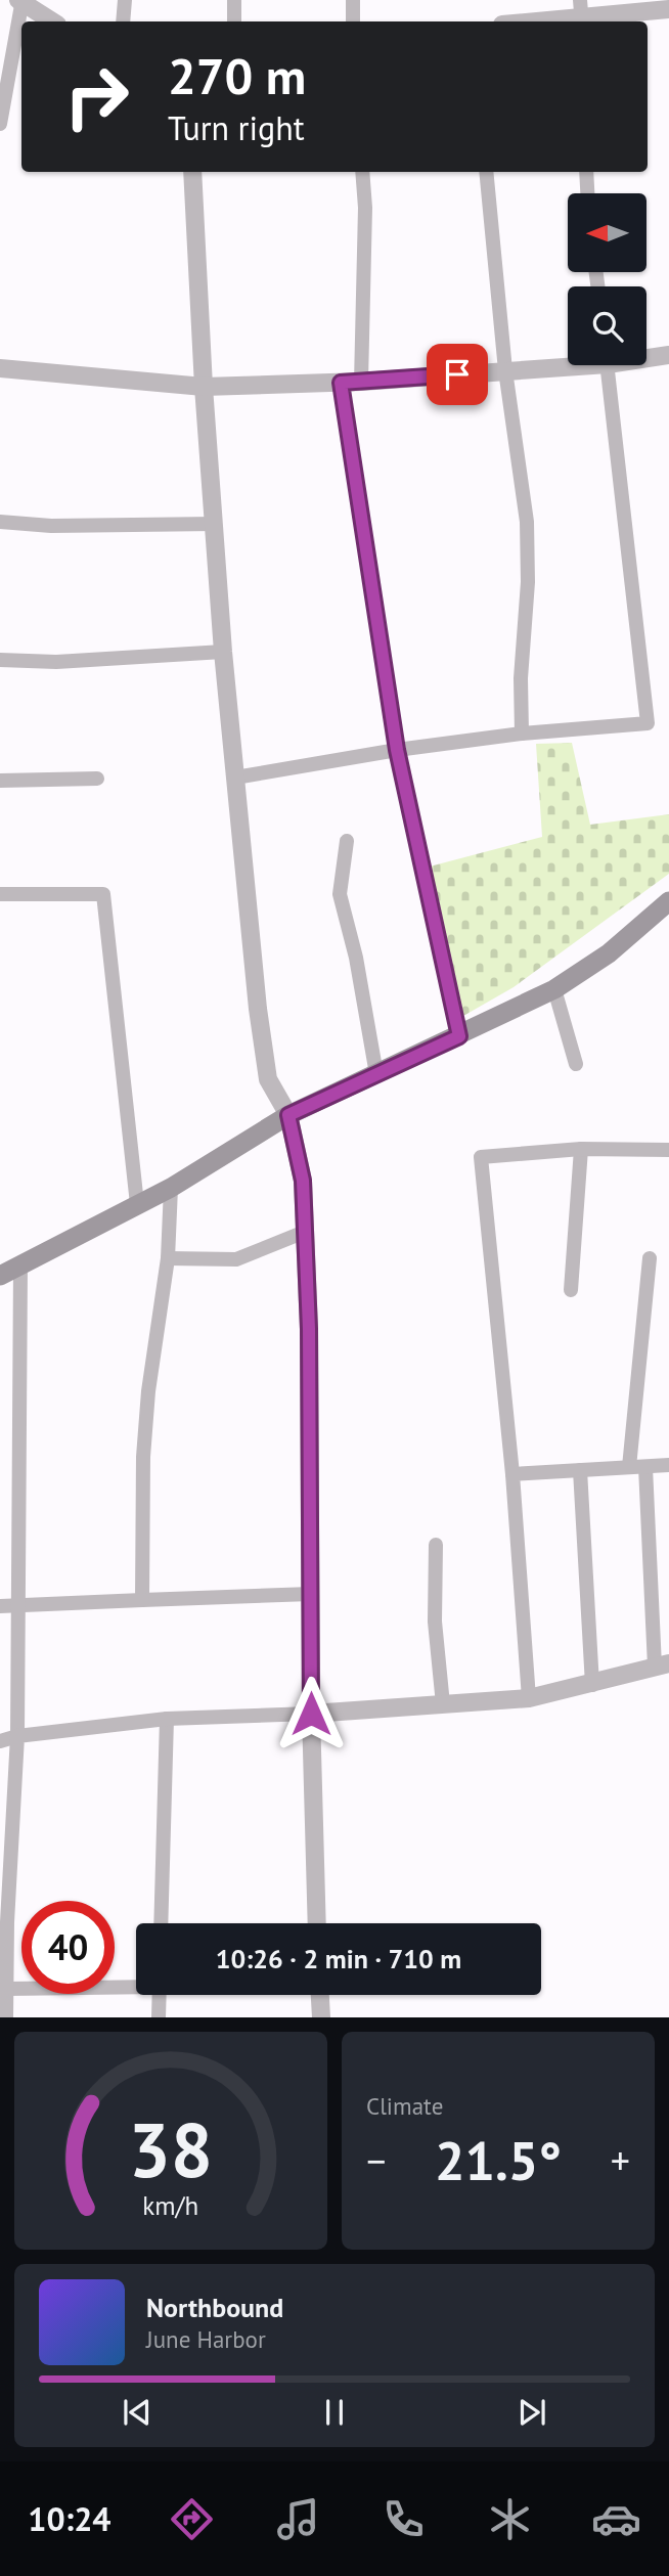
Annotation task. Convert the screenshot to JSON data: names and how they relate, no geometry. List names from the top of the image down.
{
  "north": "left",
  "page": {
    "turn": ["270 m", "Turn right"],
    "limit": "40",
    "trip": "10:26 · 2 min · 710 m",
    "tile": "Climate",
    "heat": ["−", "21.5°", "+"],
    "song": ["Northbound", "June Harbor"],
    "tabs": "10:24",
    "gauge": ["38", "km/h"]
  }
}
